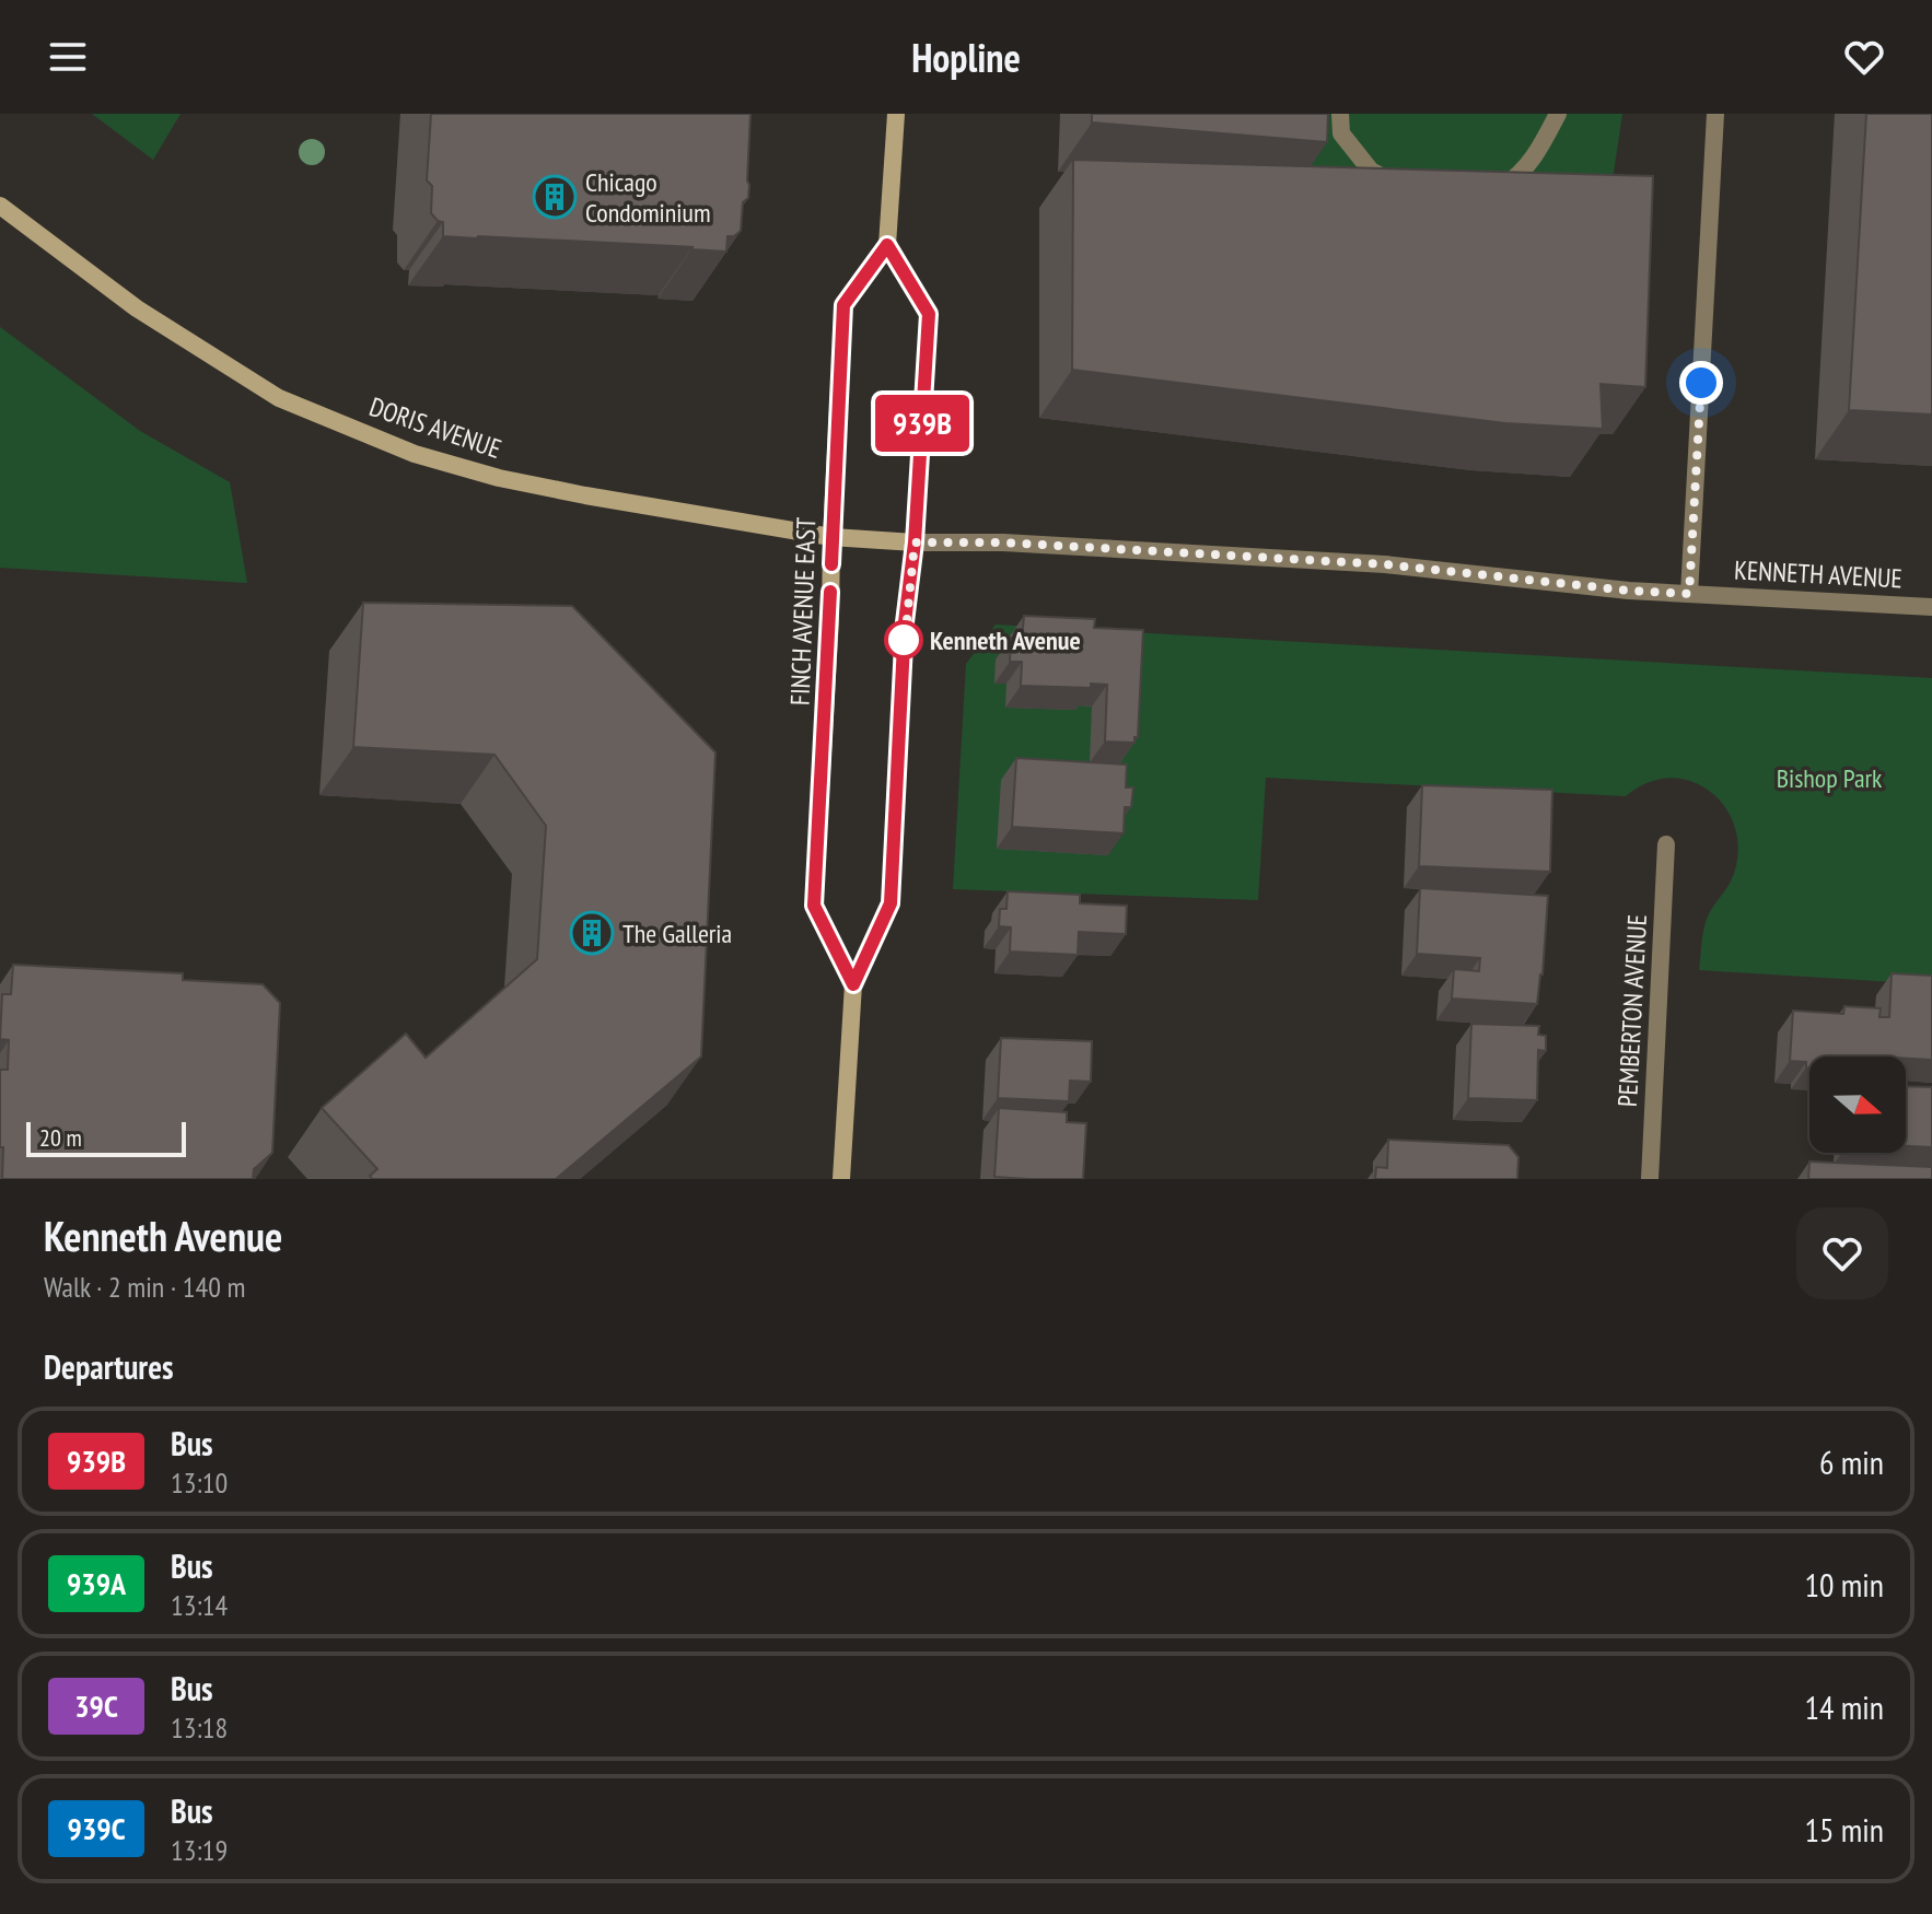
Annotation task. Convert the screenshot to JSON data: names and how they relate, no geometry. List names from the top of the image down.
{
  "streets": {
    "main road": ["DORIS AVENUE", "FINCH AVENUE EAST"],
    "street": ["KENNETH AVENUE", "PEMBERTON AVENUE"]
  },
  "crossings": [
    ["DORIS AVENUE", "KENNETH AVENUE"],
    ["DORIS AVENUE", "FINCH AVENUE EAST"]
  ],
  "parks": ["Bishop Park"],
  "places": {
    "building": ["Chicago Condominium", "The Galleria"],
    "other": ["Kenneth Avenue"]
  },
  "lines": ["bus line 939B"],
  "scale_bar": "20 m",
  "north": "right",
  "page": {
    "header": "Hopline",
    "on_map": "939B",
    "scale": "20 m",
    "heading": [
      ["Kenneth Avenue", "Walk · 2 min · 140 m"],
      "Departures"
    ],
    "list": [
      {
        "mark": "939B",
        "name": "Bus",
        "note": "13:10",
        "value": "6 min"
      },
      {
        "mark": "939A",
        "name": "Bus",
        "note": "13:14",
        "value": "10 min"
      },
      {
        "mark": "39C",
        "name": "Bus",
        "note": "13:18",
        "value": "14 min"
      },
      {
        "mark": "939C",
        "name": "Bus",
        "note": "13:19",
        "value": "15 min"
      }
    ]
  }
}
